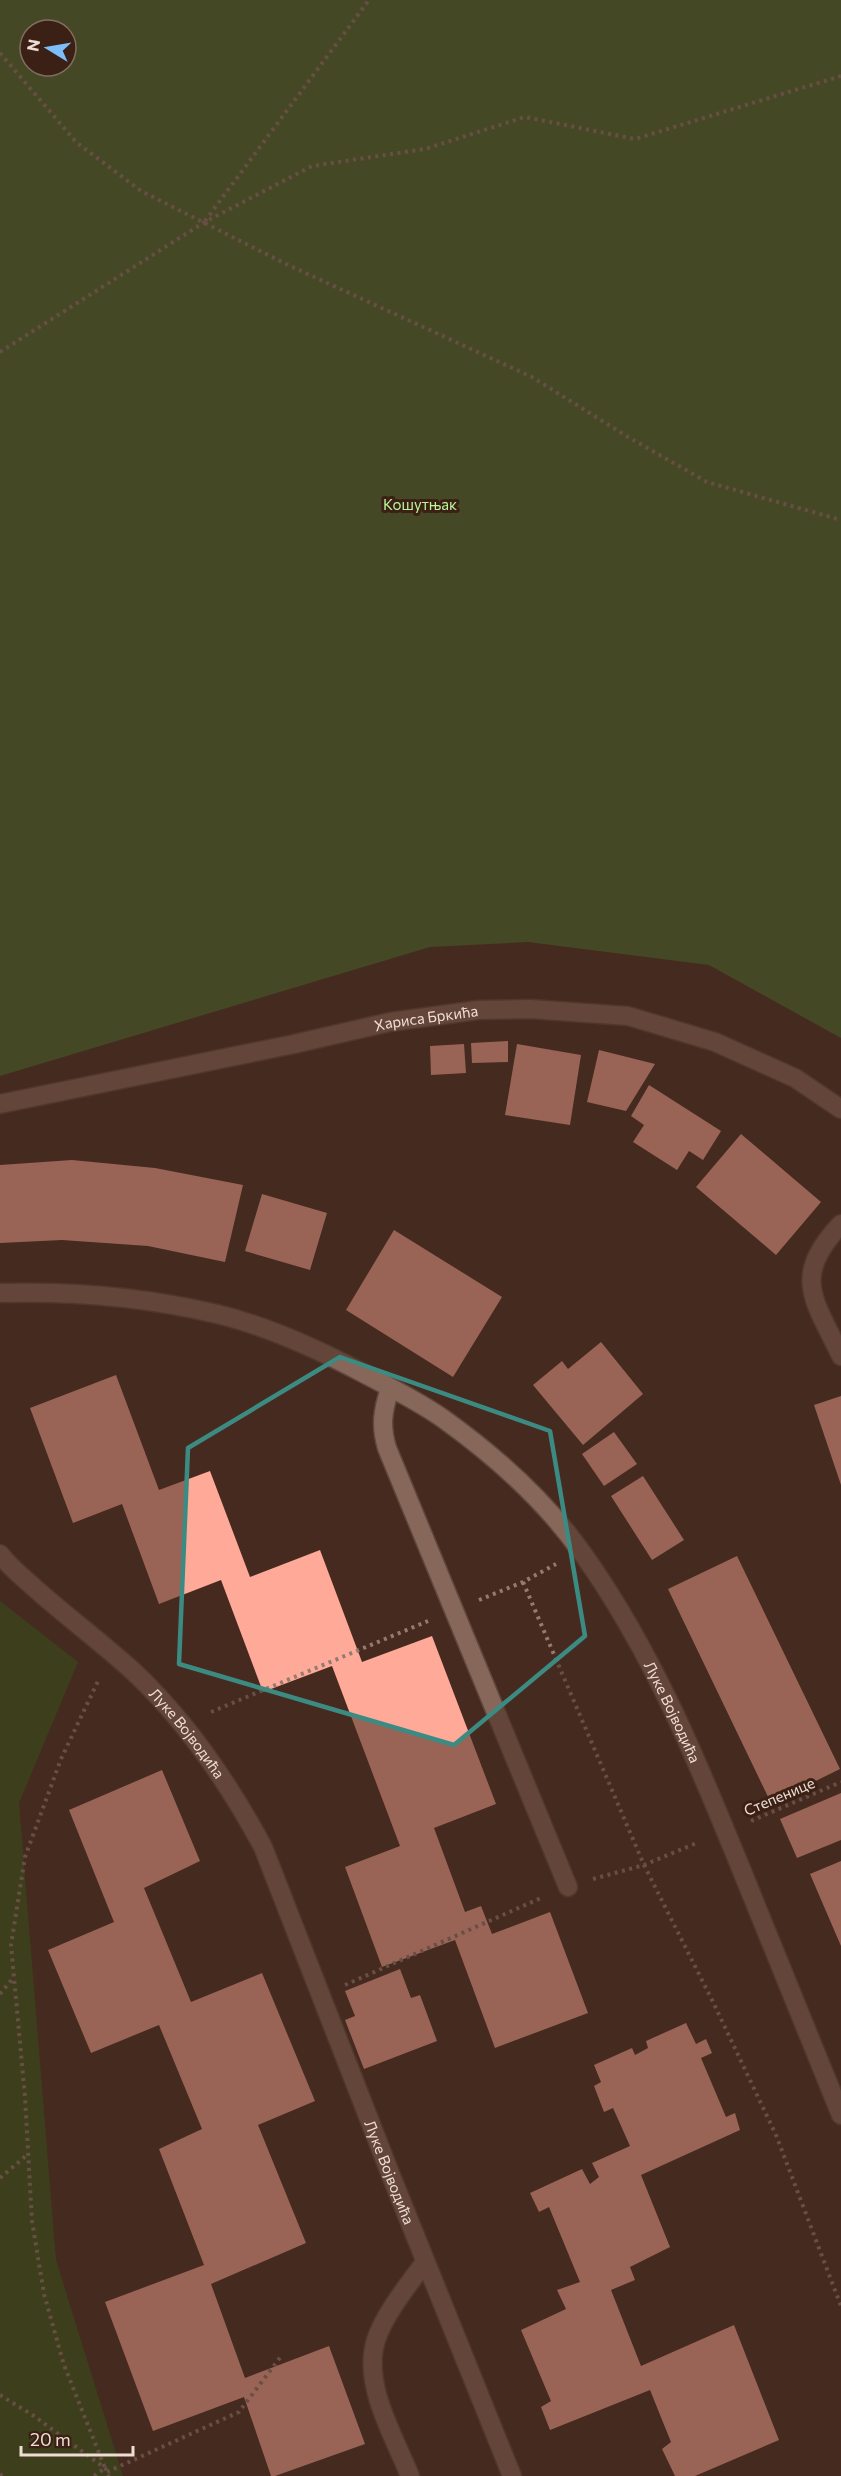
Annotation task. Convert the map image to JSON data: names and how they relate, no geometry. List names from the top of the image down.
{
  "streets": {
    "street": ["Хариса Бркића", "Луке Војводића"],
    "path": ["Степенице"]
  },
  "crossings": [
    ["Луке Војводића", "Степенице"]
  ],
  "parks": ["Кошутњак"],
  "scale_bar": "20 m",
  "north": "left"
}
